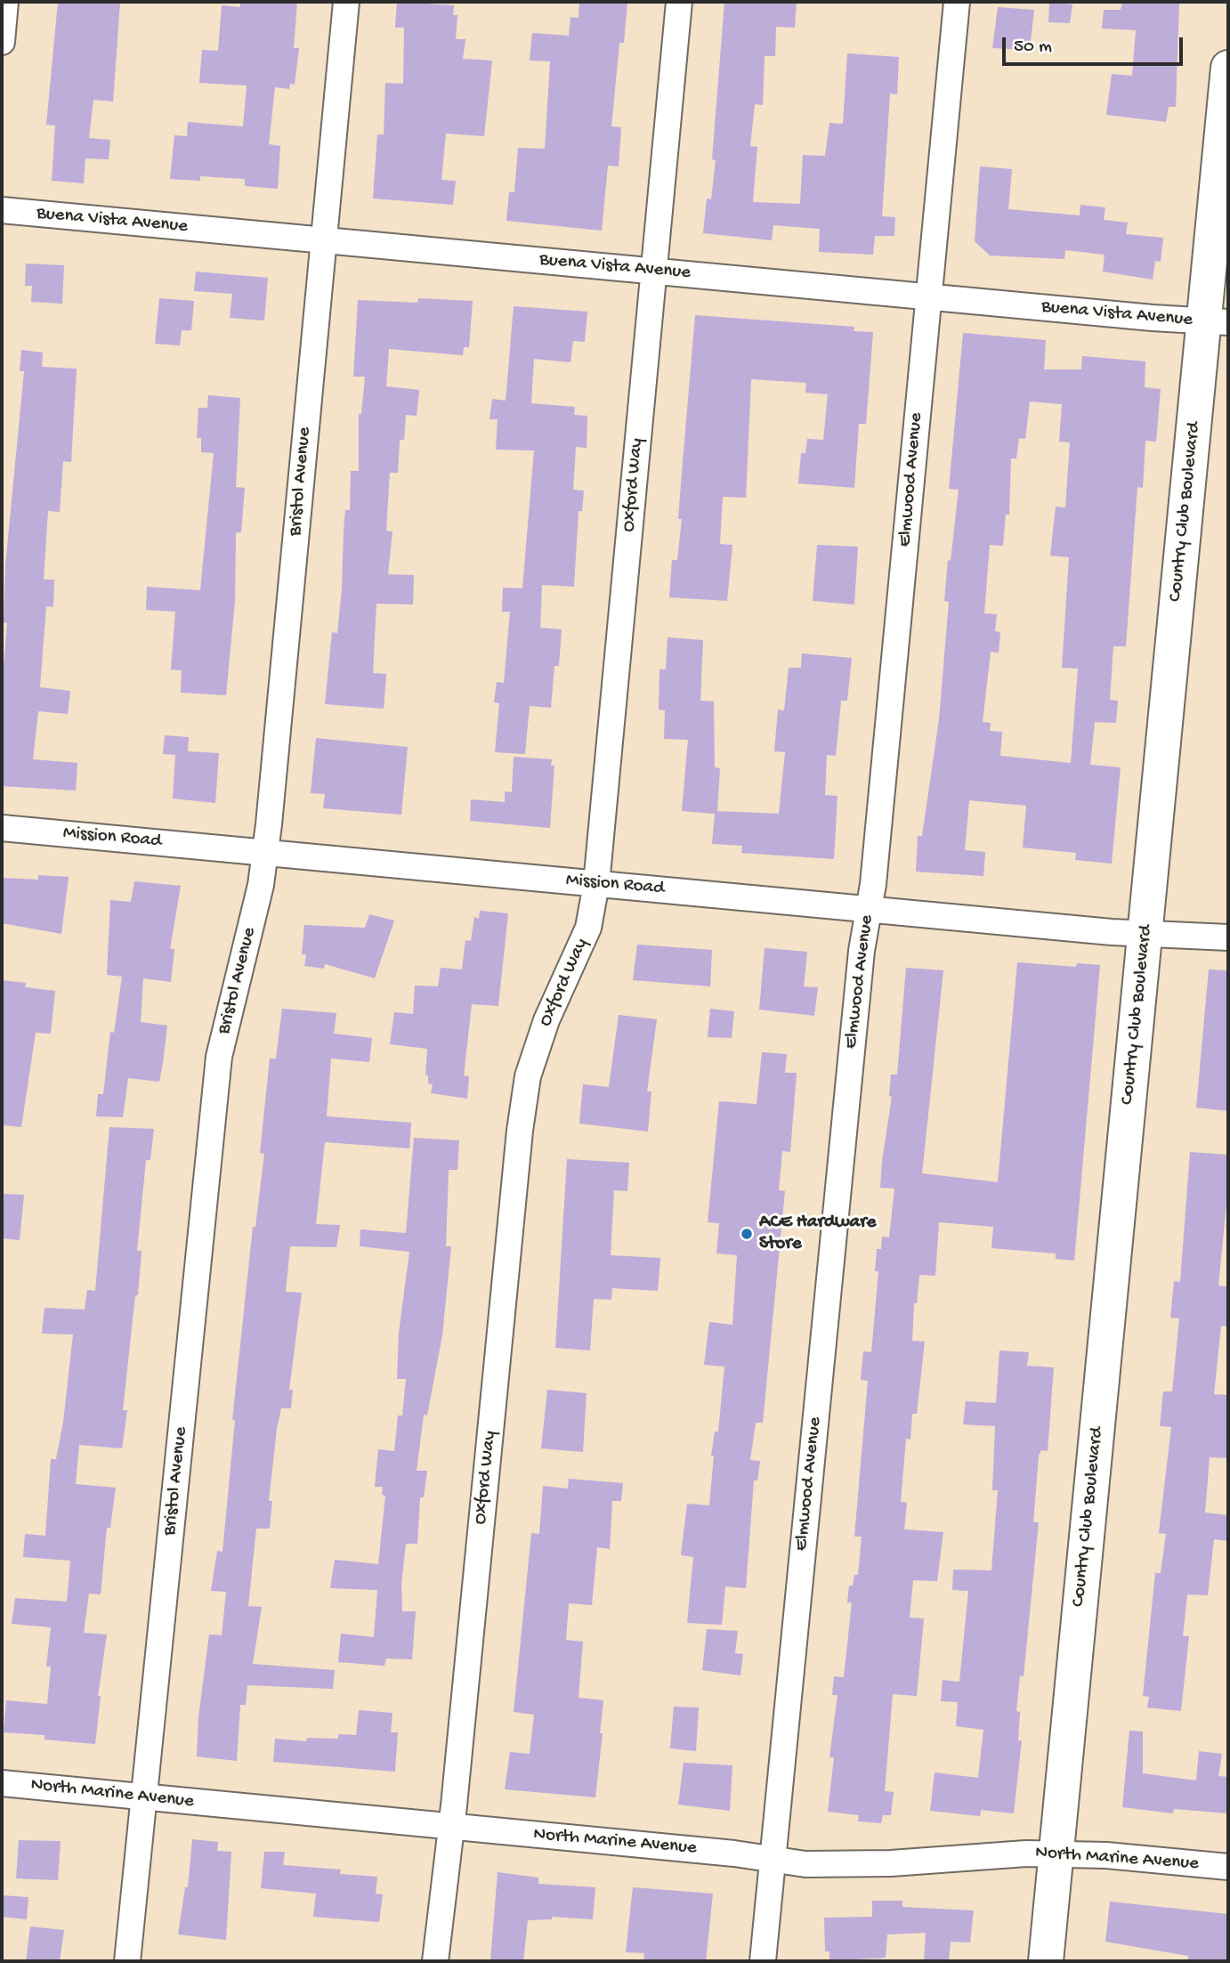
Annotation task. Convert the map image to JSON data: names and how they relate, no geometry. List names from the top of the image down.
{
  "streets": {
    "street": [
      "Buena Vista Avenue",
      "Elmwood Avenue",
      "Bristol Avenue",
      "Oxford Way",
      "Country Club Boulevard",
      "Mission Road",
      "North Marine Avenue"
    ]
  },
  "crossings": [
    ["Buena Vista Avenue", "Elmwood Avenue"],
    ["Buena Vista Avenue", "Bristol Avenue"],
    ["Buena Vista Avenue", "Oxford Way"],
    ["Buena Vista Avenue", "Country Club Boulevard"],
    ["Elmwood Avenue", "Mission Road"],
    ["Elmwood Avenue", "North Marine Avenue"],
    ["Bristol Avenue", "Mission Road"],
    ["Bristol Avenue", "North Marine Avenue"],
    ["Oxford Way", "Mission Road"],
    ["Oxford Way", "North Marine Avenue"],
    ["Country Club Boulevard", "Mission Road"],
    ["Country Club Boulevard", "North Marine Avenue"]
  ],
  "places": ["ACE Hardware Store"],
  "scale_bar": "50 m"
}
